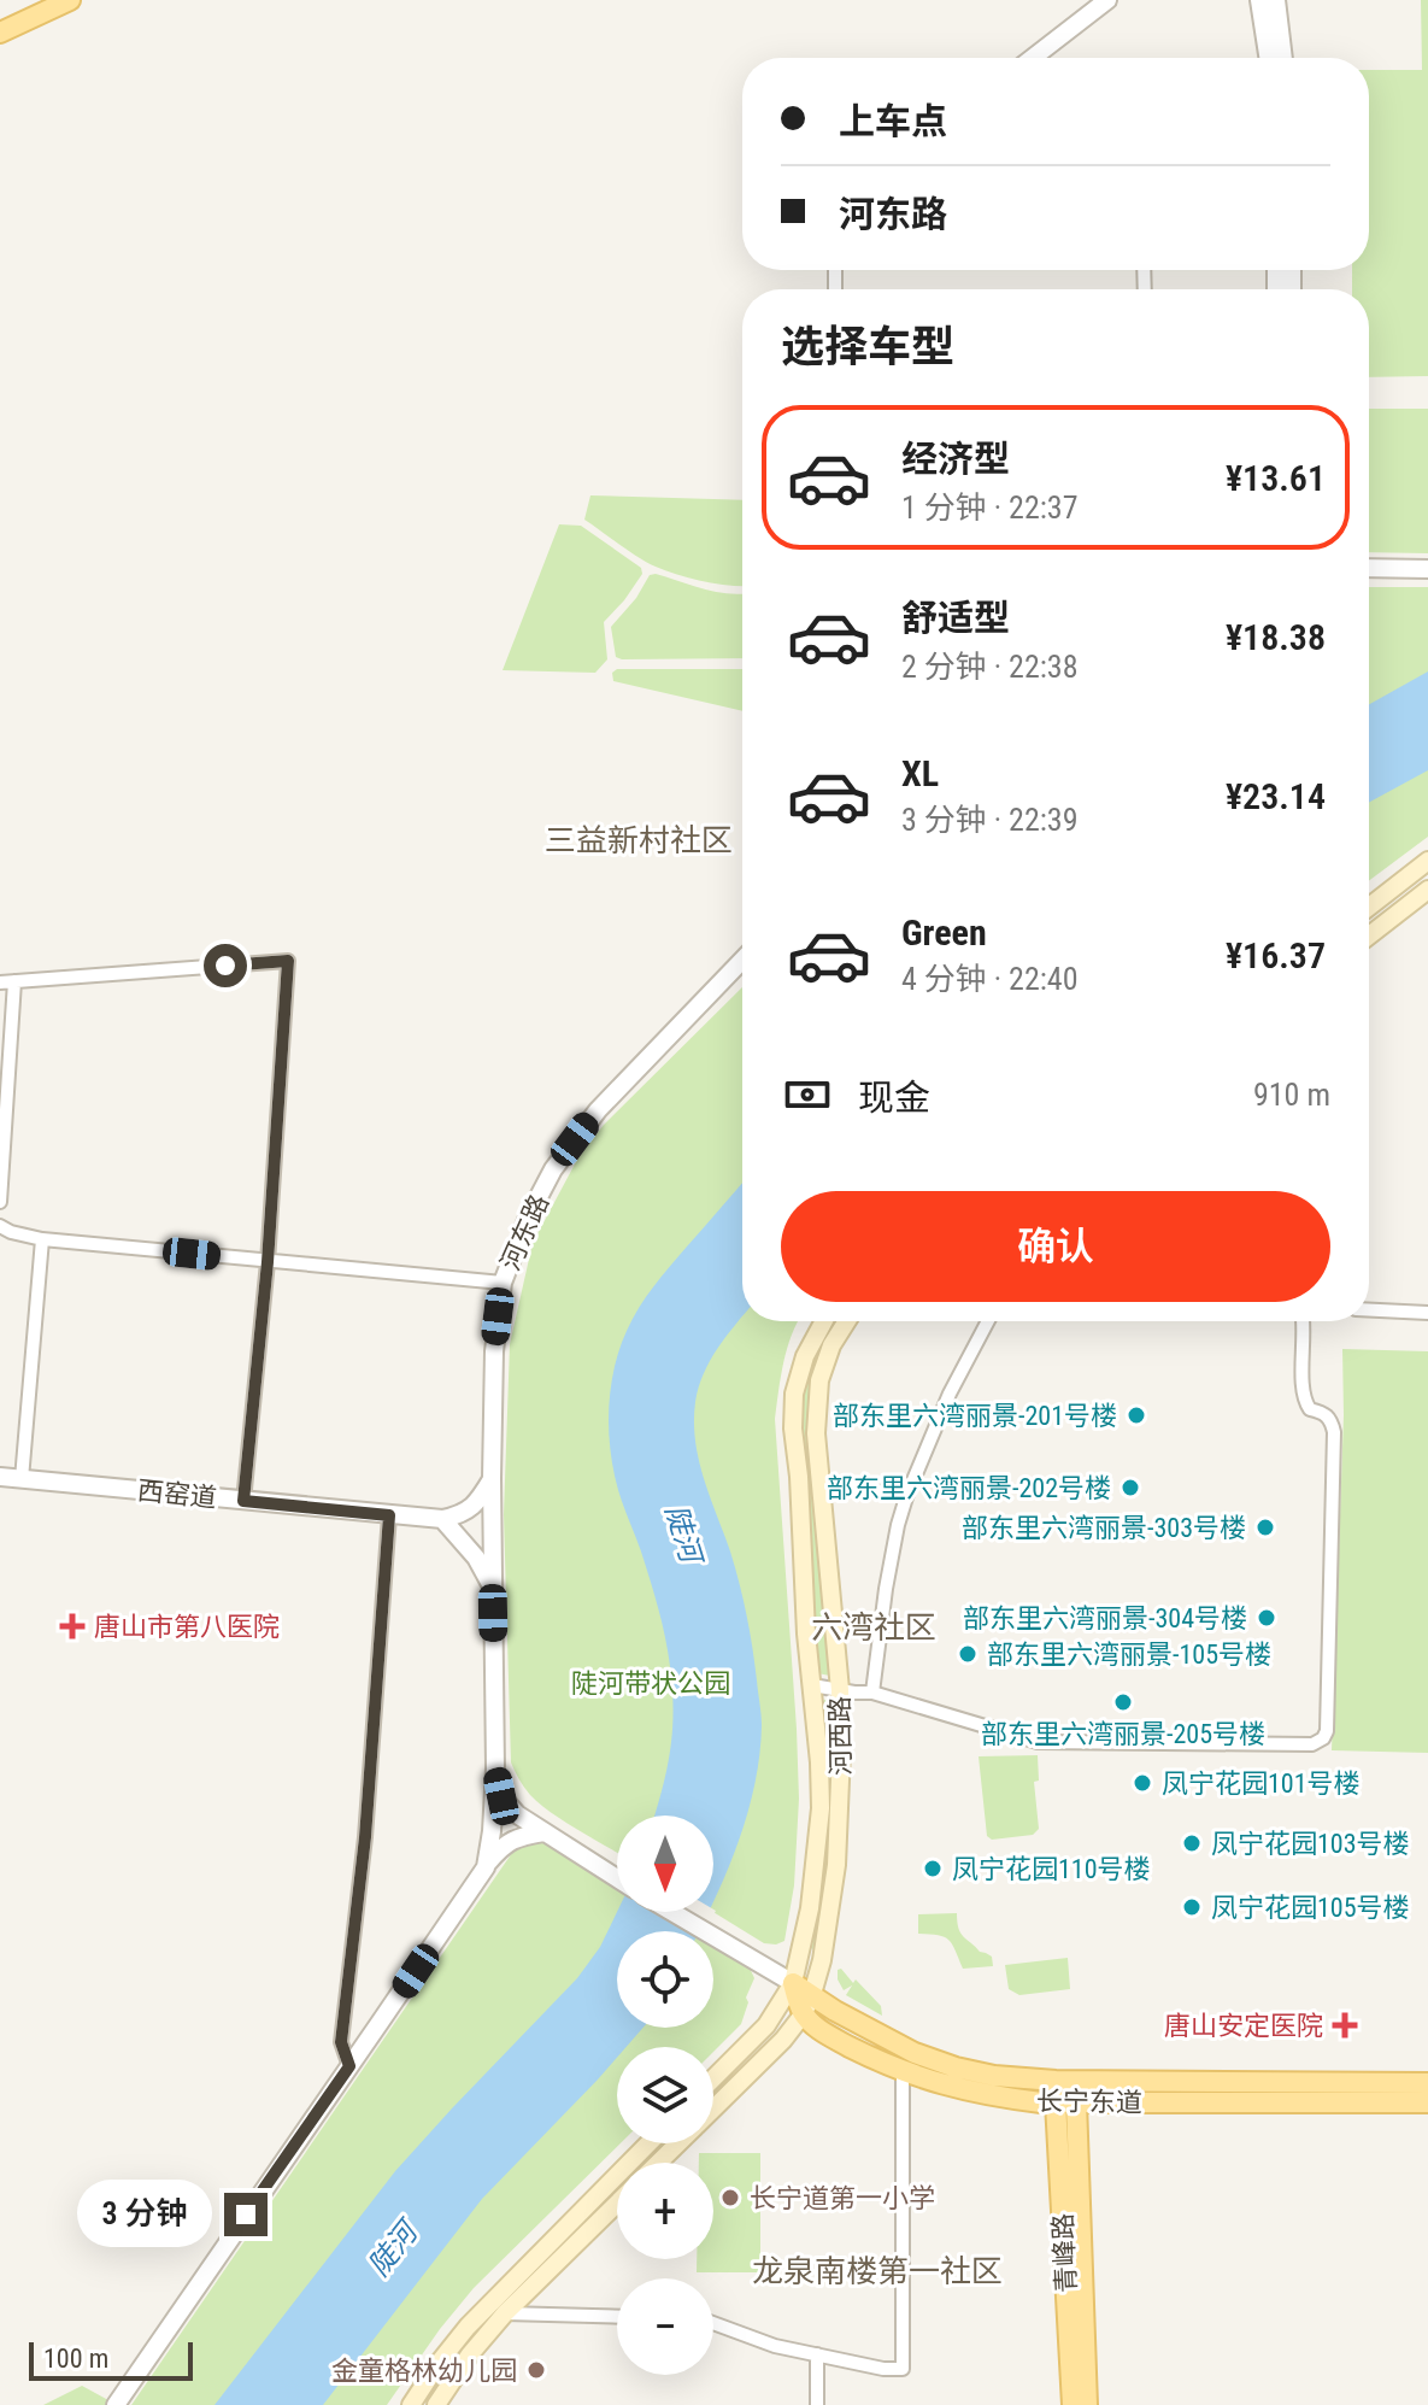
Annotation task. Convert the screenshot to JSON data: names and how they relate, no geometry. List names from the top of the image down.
{
  "streets": {
    "main road": ["河西路", "长宁东道", "青峰路"],
    "street": ["河东路", "西窑道"]
  },
  "crossings": [
    ["河西路", "长宁东道"],
    ["长宁东道", "青峰路"]
  ],
  "districts": ["三益新村社区", "六湾社区", "龙泉南楼第一社区"],
  "water": ["陡河"],
  "parks": ["陡河带状公园"],
  "places": {
    "other": [
      "部东里六湾丽景-201号楼",
      "部东里六湾丽景-202号楼",
      "部东里六湾丽景-303号楼",
      "部东里六湾丽景-304号楼",
      "部东里六湾丽景-105号楼",
      "部东里六湾丽景-205号楼",
      "凤宁花园101号楼",
      "凤宁花园103号楼",
      "凤宁花园110号楼",
      "凤宁花园105号楼",
      "长宁道第一小学",
      "金童格林幼儿园"
    ],
    "health": ["唐山市第八医院", "唐山安定医院"]
  },
  "scale_bar": "100 m",
  "north": "bottom",
  "page": {
    "banner": ["上车点", "河东路"],
    "heading": "选择车型",
    "list": [
      {
        "name": "经济型",
        "note": "1 分钟 · 22:37",
        "value": "¥13.61"
      },
      {
        "name": "舒适型",
        "note": "2 分钟 · 22:38",
        "value": "¥18.38"
      },
      {
        "name": "XL",
        "note": "3 分钟 · 22:39",
        "value": "¥23.14"
      },
      {
        "name": "Green",
        "note": "4 分钟 · 22:40",
        "value": "¥16.37"
      }
    ],
    "pay": ["现金", "910 m"],
    "buttons": "确认",
    "map_buttons": ["+", "−"],
    "bubble": "3 分钟",
    "scale": "100 m"
  }
}
